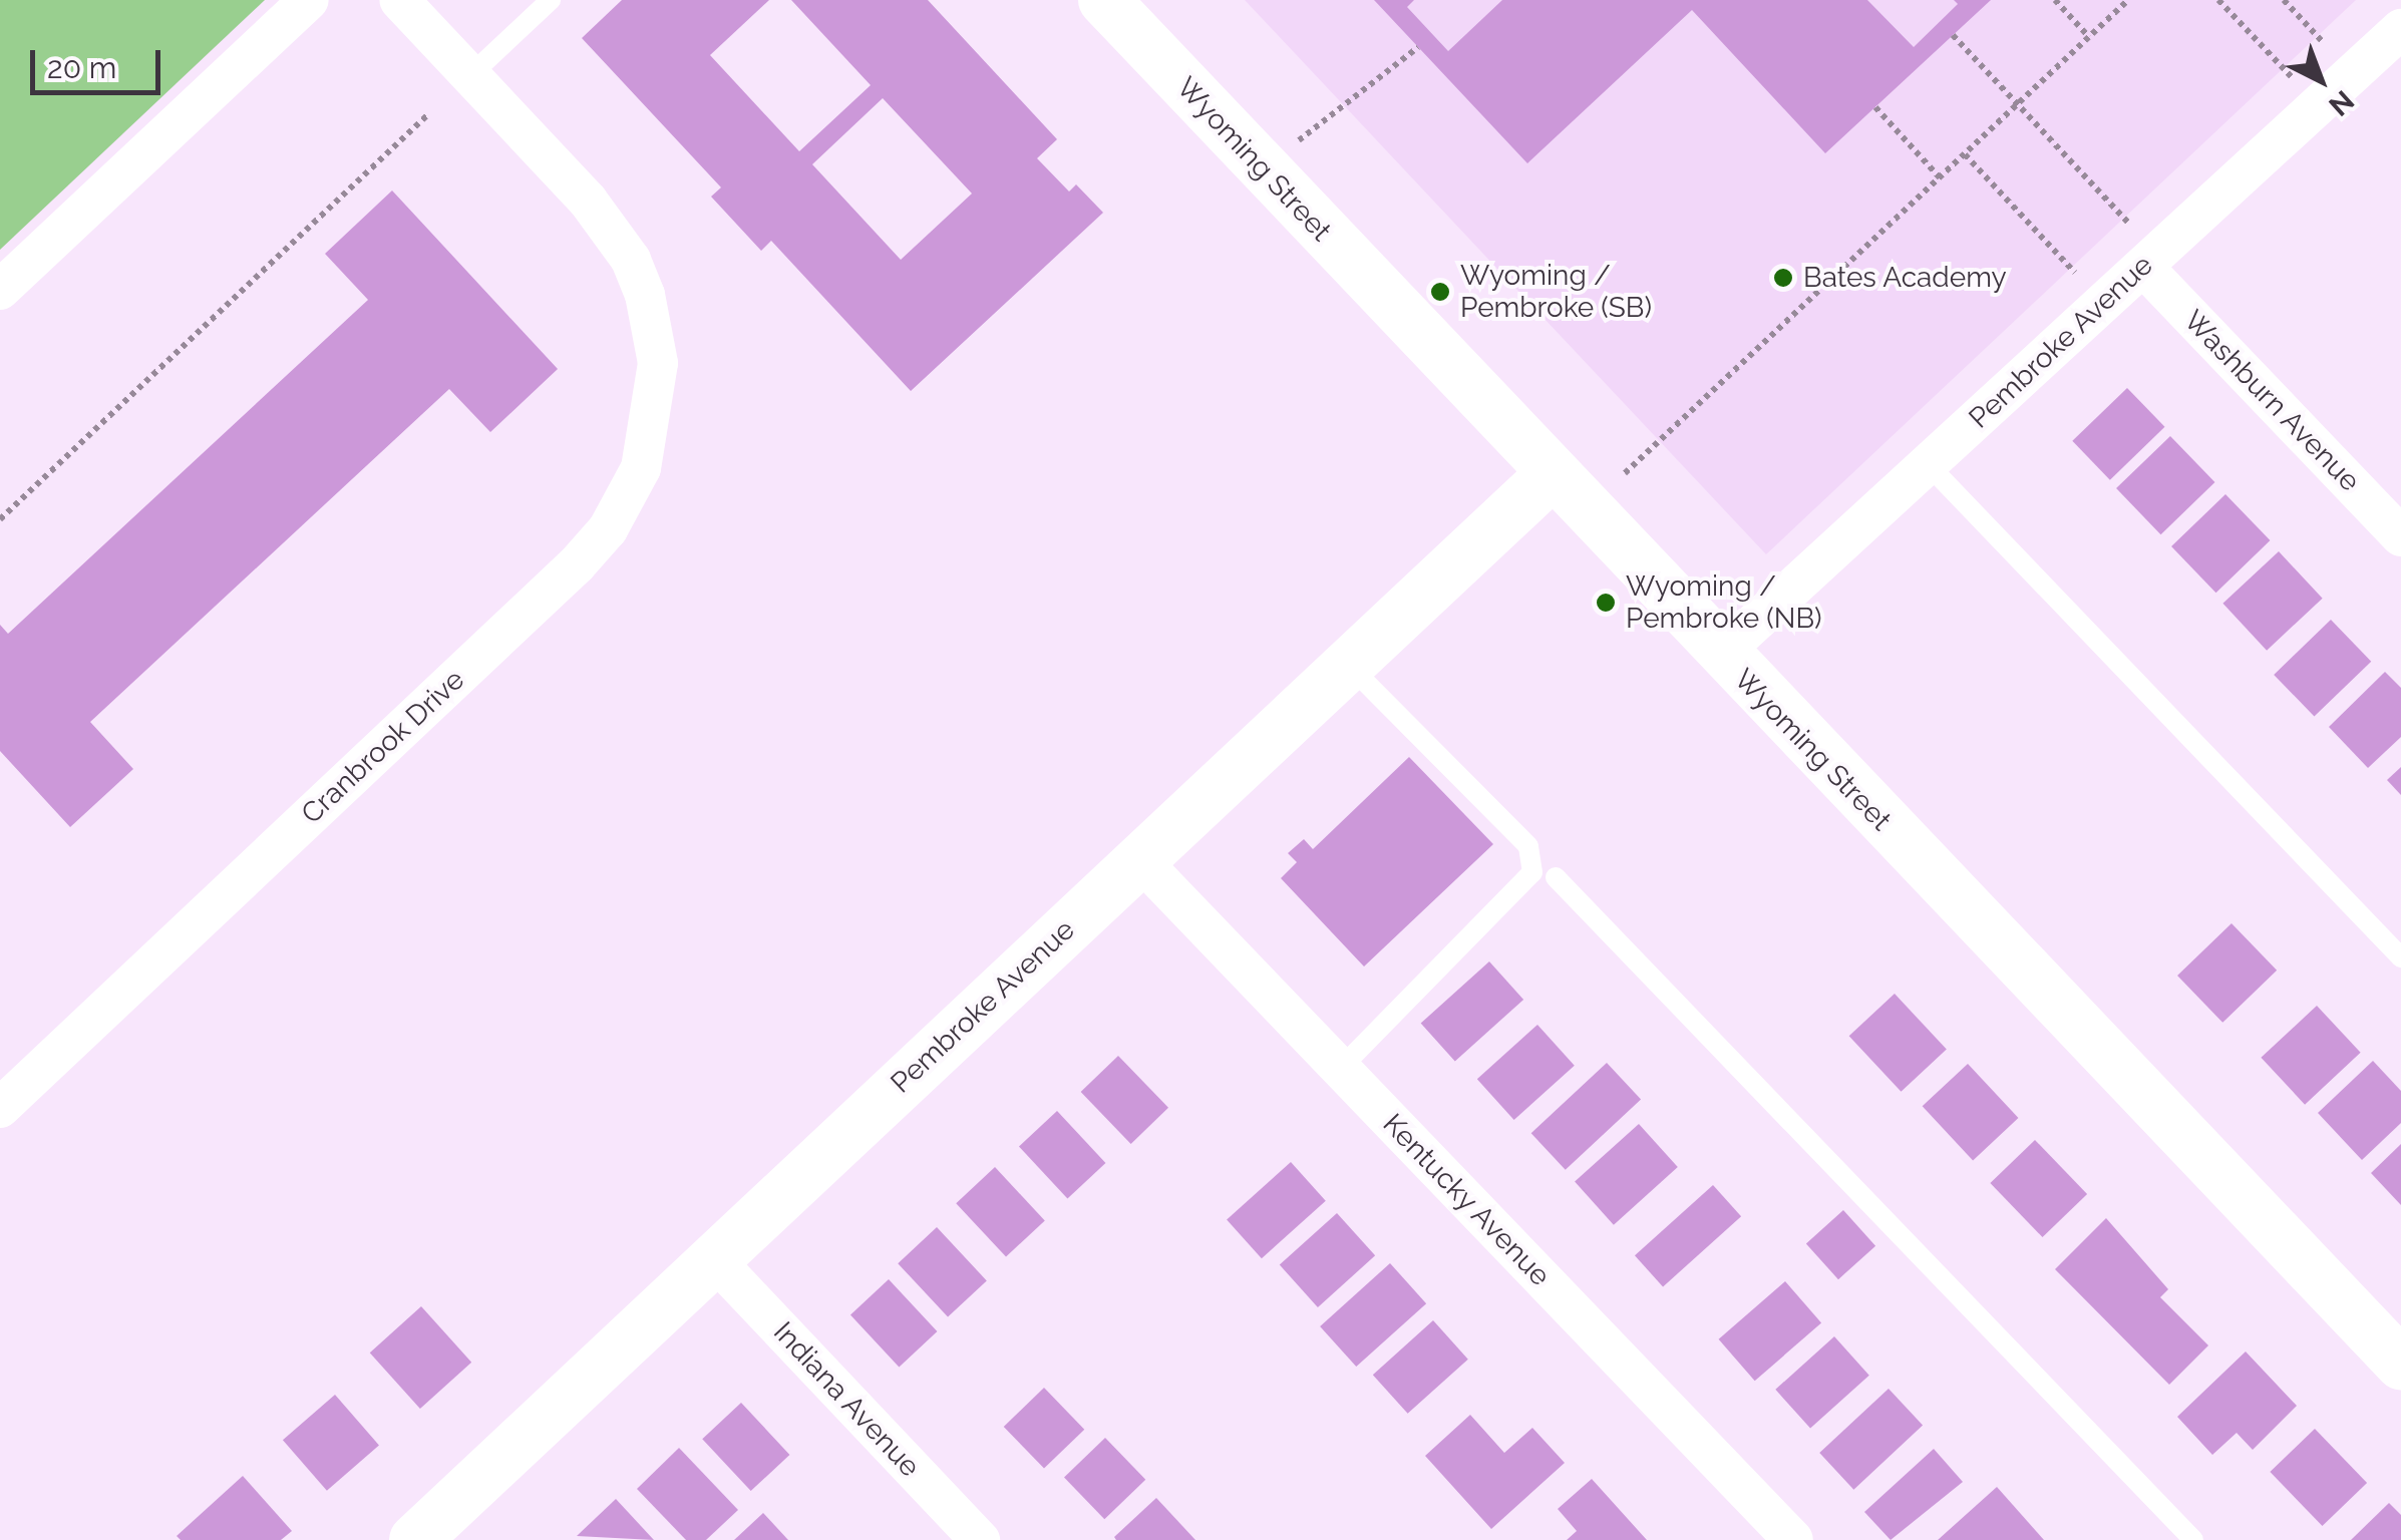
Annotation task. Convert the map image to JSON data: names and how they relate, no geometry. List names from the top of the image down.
{
  "streets": {
    "street": [
      "Wyoming Street",
      "Pembroke Avenue",
      "Washburn Avenue",
      "Cranbrook Drive",
      "Kentucky Avenue",
      "Indiana Avenue"
    ]
  },
  "crossings": [
    ["Wyoming Street", "Pembroke Avenue"],
    ["Pembroke Avenue", "Washburn Avenue"],
    ["Pembroke Avenue", "Kentucky Avenue"],
    ["Pembroke Avenue", "Indiana Avenue"]
  ],
  "places": ["Bates Academy", "Wyoming / Pembroke (SB)", "Wyoming / Pembroke (NB)"],
  "scale_bar": "20 m",
  "north": "bottom right"
}
